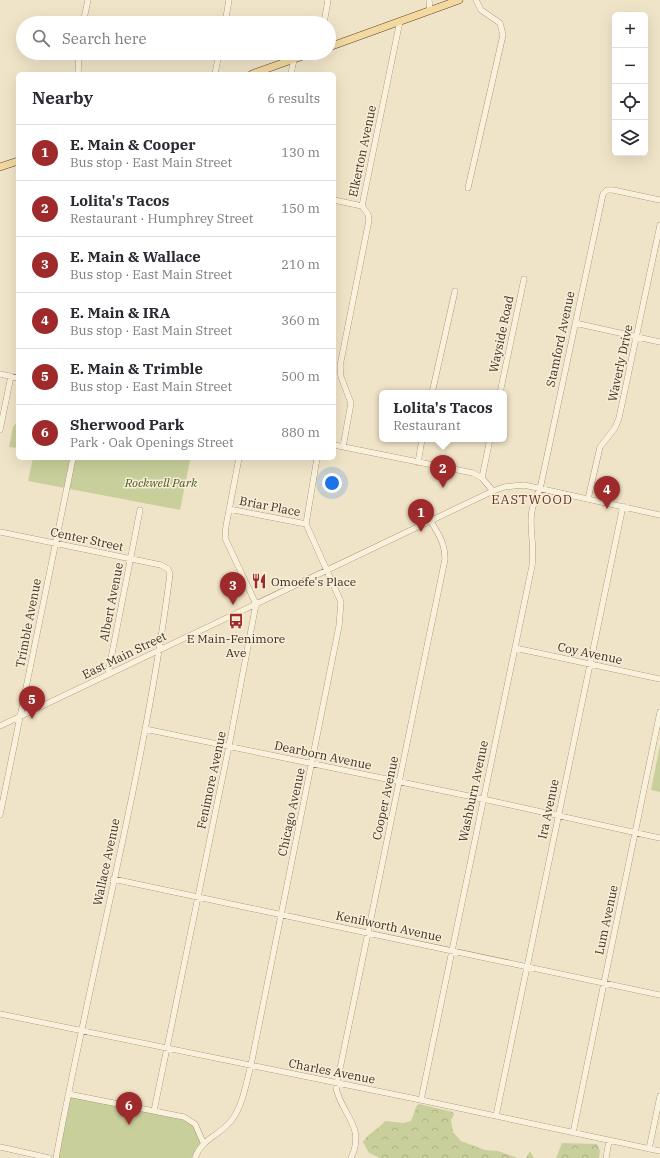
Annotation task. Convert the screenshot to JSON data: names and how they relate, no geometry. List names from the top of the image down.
{
  "streets": {
    "street": [
      "Elkerton Avenue",
      "Wayside Road",
      "Stamford Avenue",
      "Waverly Drive",
      "Briar Place",
      "Center Street",
      "Albert Avenue",
      "Trimble Avenue",
      "Coy Avenue",
      "East Main Street",
      "Dearborn Avenue",
      "Fenimore Avenue",
      "Washburn Avenue",
      "Cooper Avenue",
      "Ira Avenue",
      "Chicago Avenue",
      "Wallace Avenue",
      "Lum Avenue",
      "Kenilworth Avenue",
      "Charles Avenue"
    ]
  },
  "crossings": [
    ["Stamford Avenue", "East Main Street"],
    ["Stamford Avenue", "Washburn Avenue"],
    ["Waverly Drive", "East Main Street"],
    ["Briar Place", "Chicago Avenue"],
    ["Center Street", "Albert Avenue"],
    ["Center Street", "Trimble Avenue"],
    ["Center Street", "Wallace Avenue"],
    ["Albert Avenue", "East Main Street"],
    ["Trimble Avenue", "East Main Street"],
    ["Coy Avenue", "Washburn Avenue"],
    ["Coy Avenue", "Ira Avenue"],
    ["East Main Street", "Fenimore Avenue"],
    ["East Main Street", "Washburn Avenue"],
    ["East Main Street", "Cooper Avenue"],
    ["East Main Street", "Ira Avenue"],
    ["East Main Street", "Chicago Avenue"],
    ["East Main Street", "Wallace Avenue"],
    ["Dearborn Avenue", "Fenimore Avenue"],
    ["Dearborn Avenue", "Washburn Avenue"],
    ["Dearborn Avenue", "Cooper Avenue"],
    ["Dearborn Avenue", "Ira Avenue"],
    ["Dearborn Avenue", "Chicago Avenue"],
    ["Dearborn Avenue", "Wallace Avenue"],
    ["Dearborn Avenue", "Lum Avenue"],
    ["Fenimore Avenue", "Kenilworth Avenue"],
    ["Fenimore Avenue", "Charles Avenue"],
    ["Washburn Avenue", "Kenilworth Avenue"],
    ["Washburn Avenue", "Charles Avenue"],
    ["Cooper Avenue", "Kenilworth Avenue"],
    ["Cooper Avenue", "Charles Avenue"],
    ["Ira Avenue", "Kenilworth Avenue"],
    ["Ira Avenue", "Charles Avenue"],
    ["Chicago Avenue", "Kenilworth Avenue"],
    ["Chicago Avenue", "Charles Avenue"],
    ["Wallace Avenue", "Kenilworth Avenue"],
    ["Wallace Avenue", "Charles Avenue"],
    ["Lum Avenue", "Kenilworth Avenue"],
    ["Lum Avenue", "Charles Avenue"]
  ],
  "districts": ["EASTWOOD"],
  "parks": ["Rockwell Park"],
  "places": {
    "restaurant": ["Omoefe's Place"],
    "bus stop": ["E Main-Fenimore Ave"]
  },
  "page": {
    "map_buttons": ["+", "−"],
    "search": "Search here",
    "heading": ["Nearby", "6 results"],
    "list": [
      {
        "mark": "1",
        "name": "E. Main & Cooper",
        "note": "Bus stop · East Main Street",
        "value": "130 m"
      },
      {
        "mark": "2",
        "name": "Lolita's Tacos",
        "note": "Restaurant · Humphrey Street",
        "value": "150 m"
      },
      {
        "mark": "3",
        "name": "E. Main & Wallace",
        "note": "Bus stop · East Main Street",
        "value": "210 m"
      },
      {
        "mark": "4",
        "name": "E. Main & IRA",
        "note": "Bus stop · East Main Street",
        "value": "360 m"
      },
      {
        "mark": "5",
        "name": "E. Main & Trimble",
        "note": "Bus stop · East Main Street",
        "value": "500 m"
      },
      {
        "mark": "6",
        "name": "Sherwood Park",
        "note": "Park · Oak Openings Street",
        "value": "880 m"
      }
    ],
    "popup": ["Lolita's Tacos", "Restaurant"],
    "pins": [
      "2",
      "4",
      "1",
      "3",
      "5",
      "6"
    ]
  }
}
